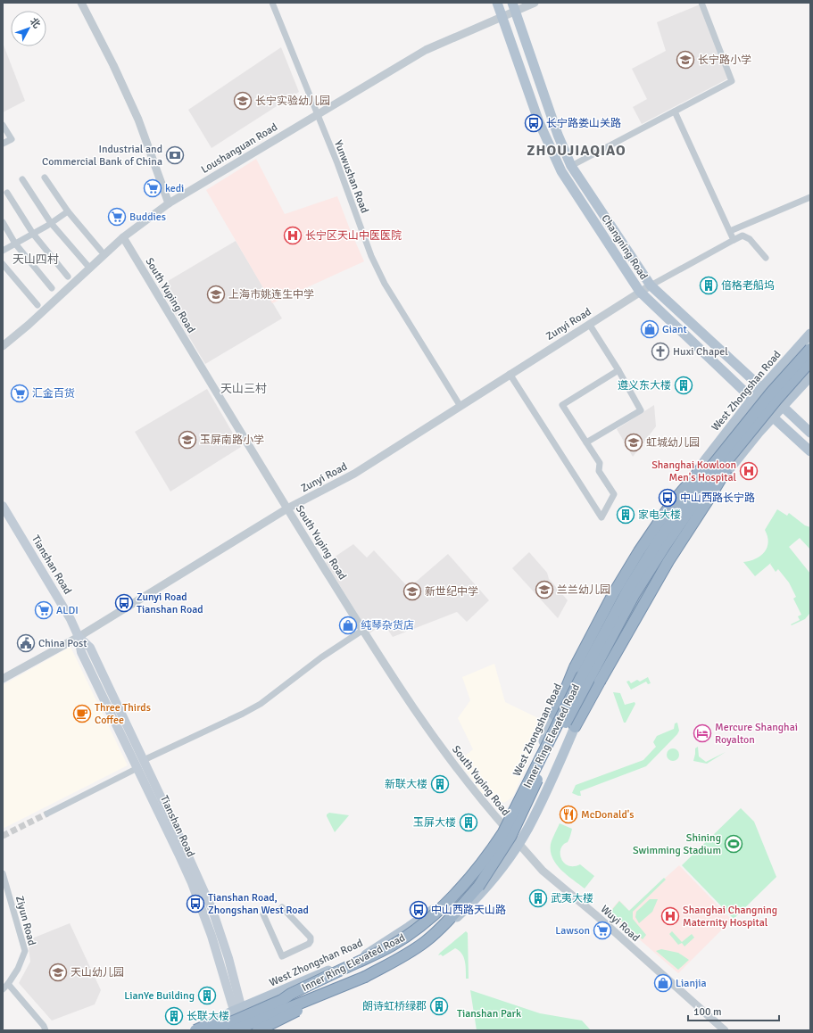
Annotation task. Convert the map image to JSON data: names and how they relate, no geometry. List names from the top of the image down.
{
  "streets": {
    "highway": ["Inner Ring Elevated Road"],
    "main road": ["Changning Road", "West Zhongshan Road", "Tianshan Road"],
    "street": [
      "Loushanguan Road",
      "Yunwushan Road",
      "South Yuping Road",
      "Zunyi Road",
      "Ziyun Road",
      "Wuyi Road"
    ]
  },
  "crossings": [
    ["Loushanguan Road", "Yunwushan Road"],
    ["Loushanguan Road", "Changning Road"],
    ["Loushanguan Road", "South Yuping Road"],
    ["Yunwushan Road", "Zunyi Road"],
    ["Changning Road", "Zunyi Road"],
    ["Changning Road", "West Zhongshan Road"],
    ["Changning Road", "Inner Ring Elevated Road"],
    ["South Yuping Road", "Zunyi Road"],
    ["South Yuping Road", "West Zhongshan Road"],
    ["South Yuping Road", "Wuyi Road"],
    ["Zunyi Road", "Tianshan Road"],
    ["West Zhongshan Road", "Tianshan Road"],
    ["West Zhongshan Road", "Inner Ring Elevated Road"],
    ["West Zhongshan Road", "Wuyi Road"]
  ],
  "districts": ["ZHOUJIAQIAO", "天山四村", "天山三村"],
  "parks": ["Tianshan Park"],
  "places": {
    "school or university": [
      "长宁路小学",
      "长宁实验幼儿园",
      "上海市姚连生中学",
      "玉屏南路小学",
      "虹城幼儿园",
      "兰兰幼儿园",
      "新世纪中学",
      "天山幼儿园"
    ],
    "bus stop": [
      "长宁路娄山关路",
      "中山西路长宁路",
      "Zunyi Road Tianshan Road",
      "Tianshan Road, Zhongshan West Road",
      "中山西路天山路"
    ],
    "bank": ["Industrial and Commercial Bank of China"],
    "supermarket": [
      "kedi",
      "Buddies",
      "汇金百货",
      "ALDI",
      "Lawson"
    ],
    "hospital": ["长宁区天山中医医院", "Shanghai Kowloon Men's Hospital", "Shanghai Changning Maternity Hospital"],
    "building": [
      "倍格老船坞",
      "遵义东大楼",
      "家电大楼",
      "新联大楼",
      "玉屏大楼",
      "武夷大楼",
      "LianYe Building",
      "朗诗虹桥绿郡",
      "长联大楼"
    ],
    "shop": ["Giant", "纯琴杂货店", "Lianjia"],
    "church": ["Huxi Chapel"],
    "public building": ["China Post"],
    "cafe": ["Three Thirds Coffee"],
    "hotel": ["Mercure Shanghai Royalton"],
    "restaurant": ["McDonald's"],
    "sports": ["Shining Swimming Stadium"]
  },
  "scale_bar": "100 m",
  "north": "top right"
}
